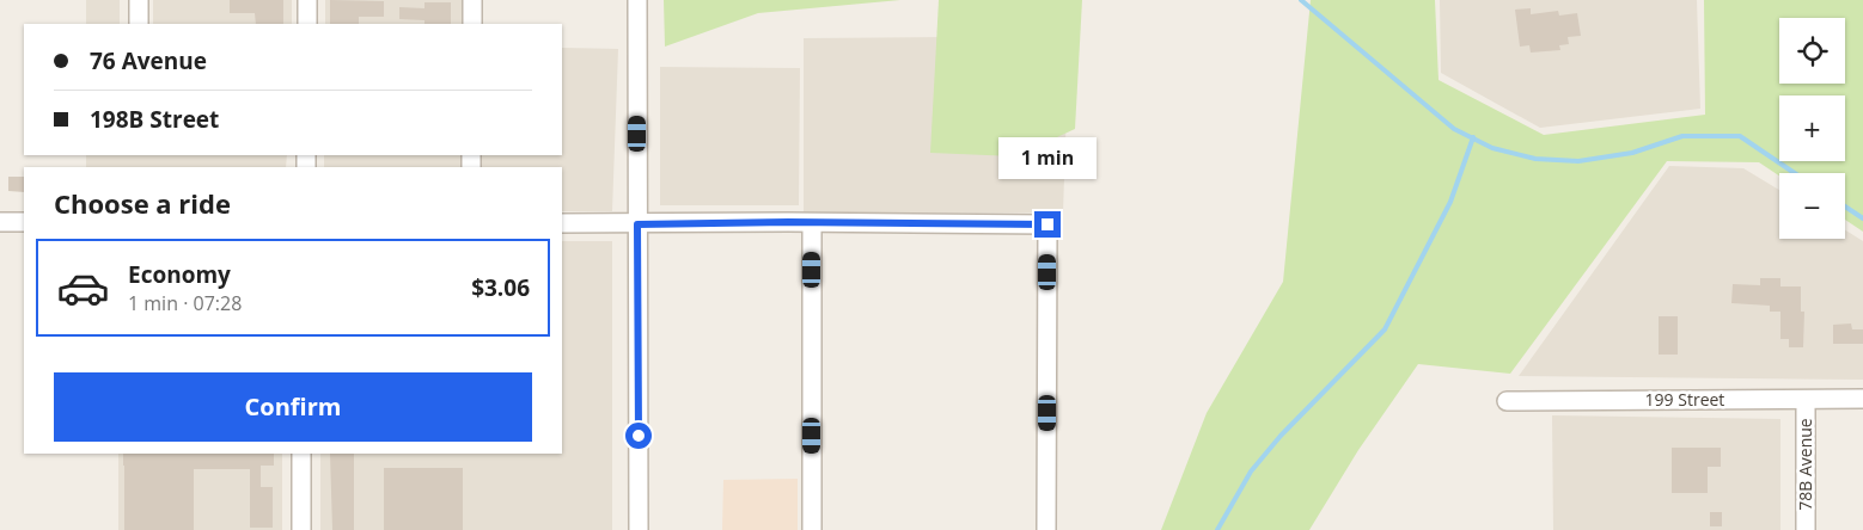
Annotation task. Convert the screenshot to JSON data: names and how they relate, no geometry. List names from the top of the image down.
{
  "streets": {
    "street": ["199 Street", "78B Avenue"]
  },
  "crossings": [
    ["199 Street", "78B Avenue"]
  ],
  "page": {
    "map_buttons": ["+", "−"],
    "banner": ["76 Avenue", "198B Street"],
    "bubble": "1 min",
    "heading": "Choose a ride",
    "list": [
      {
        "name": "Economy",
        "note": "1 min · 07:28",
        "value": "$3.06"
      }
    ],
    "buttons": "Confirm"
  }
}
